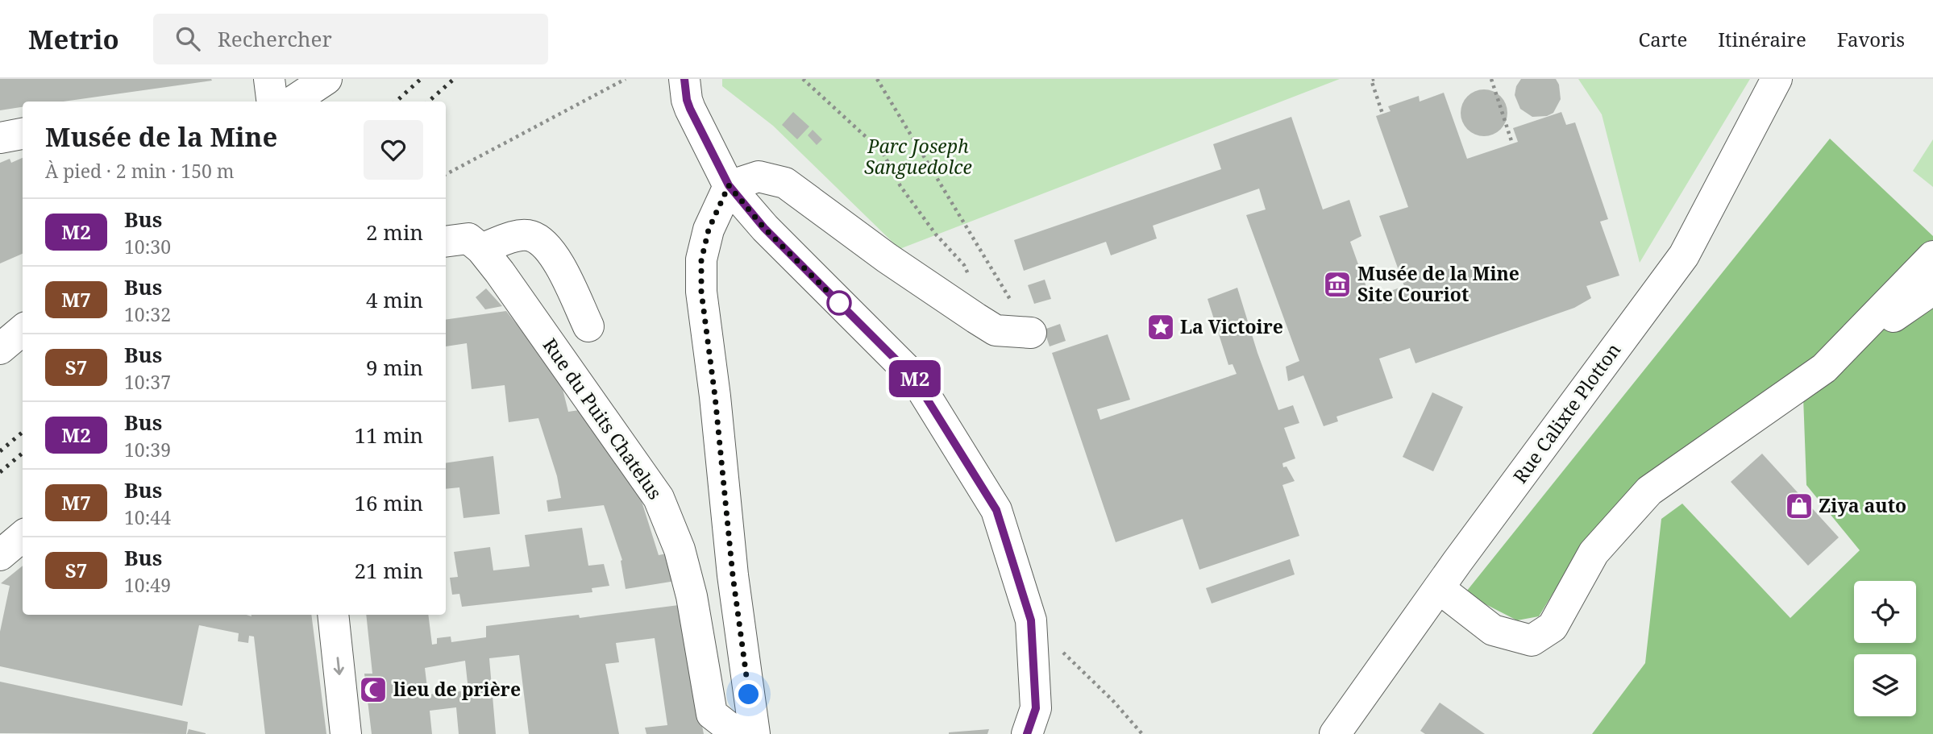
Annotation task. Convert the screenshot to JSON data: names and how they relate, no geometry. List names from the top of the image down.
{
  "streets": {
    "street": ["Rue Calixte Plotton", "Rue du Puits Chatelus"]
  },
  "parks": ["Parc Joseph Sanguedolce"],
  "places": {
    "museum": ["Musée de la Mine Site Couriot"],
    "place": ["La Victoire"],
    "shop": ["Ziya auto"],
    "mosque": ["lieu de prière"]
  },
  "lines": ["bus line M2"],
  "page": {
    "header": "Metrio",
    "search": "Rechercher",
    "nav": ["Carte", "Itinéraire", "Favoris"],
    "on_map": "M2",
    "heading": ["Musée de la Mine", "À pied · 2 min · 150 m"],
    "list": [
      {
        "mark": "M2",
        "name": "Bus",
        "note": "10:30",
        "value": "2 min"
      },
      {
        "mark": "M7",
        "name": "Bus",
        "note": "10:32",
        "value": "4 min"
      },
      {
        "mark": "S7",
        "name": "Bus",
        "note": "10:37",
        "value": "9 min"
      },
      {
        "mark": "M2",
        "name": "Bus",
        "note": "10:39",
        "value": "11 min"
      },
      {
        "mark": "M7",
        "name": "Bus",
        "note": "10:44",
        "value": "16 min"
      },
      {
        "mark": "S7",
        "name": "Bus",
        "note": "10:49",
        "value": "21 min"
      }
    ]
  }
}
